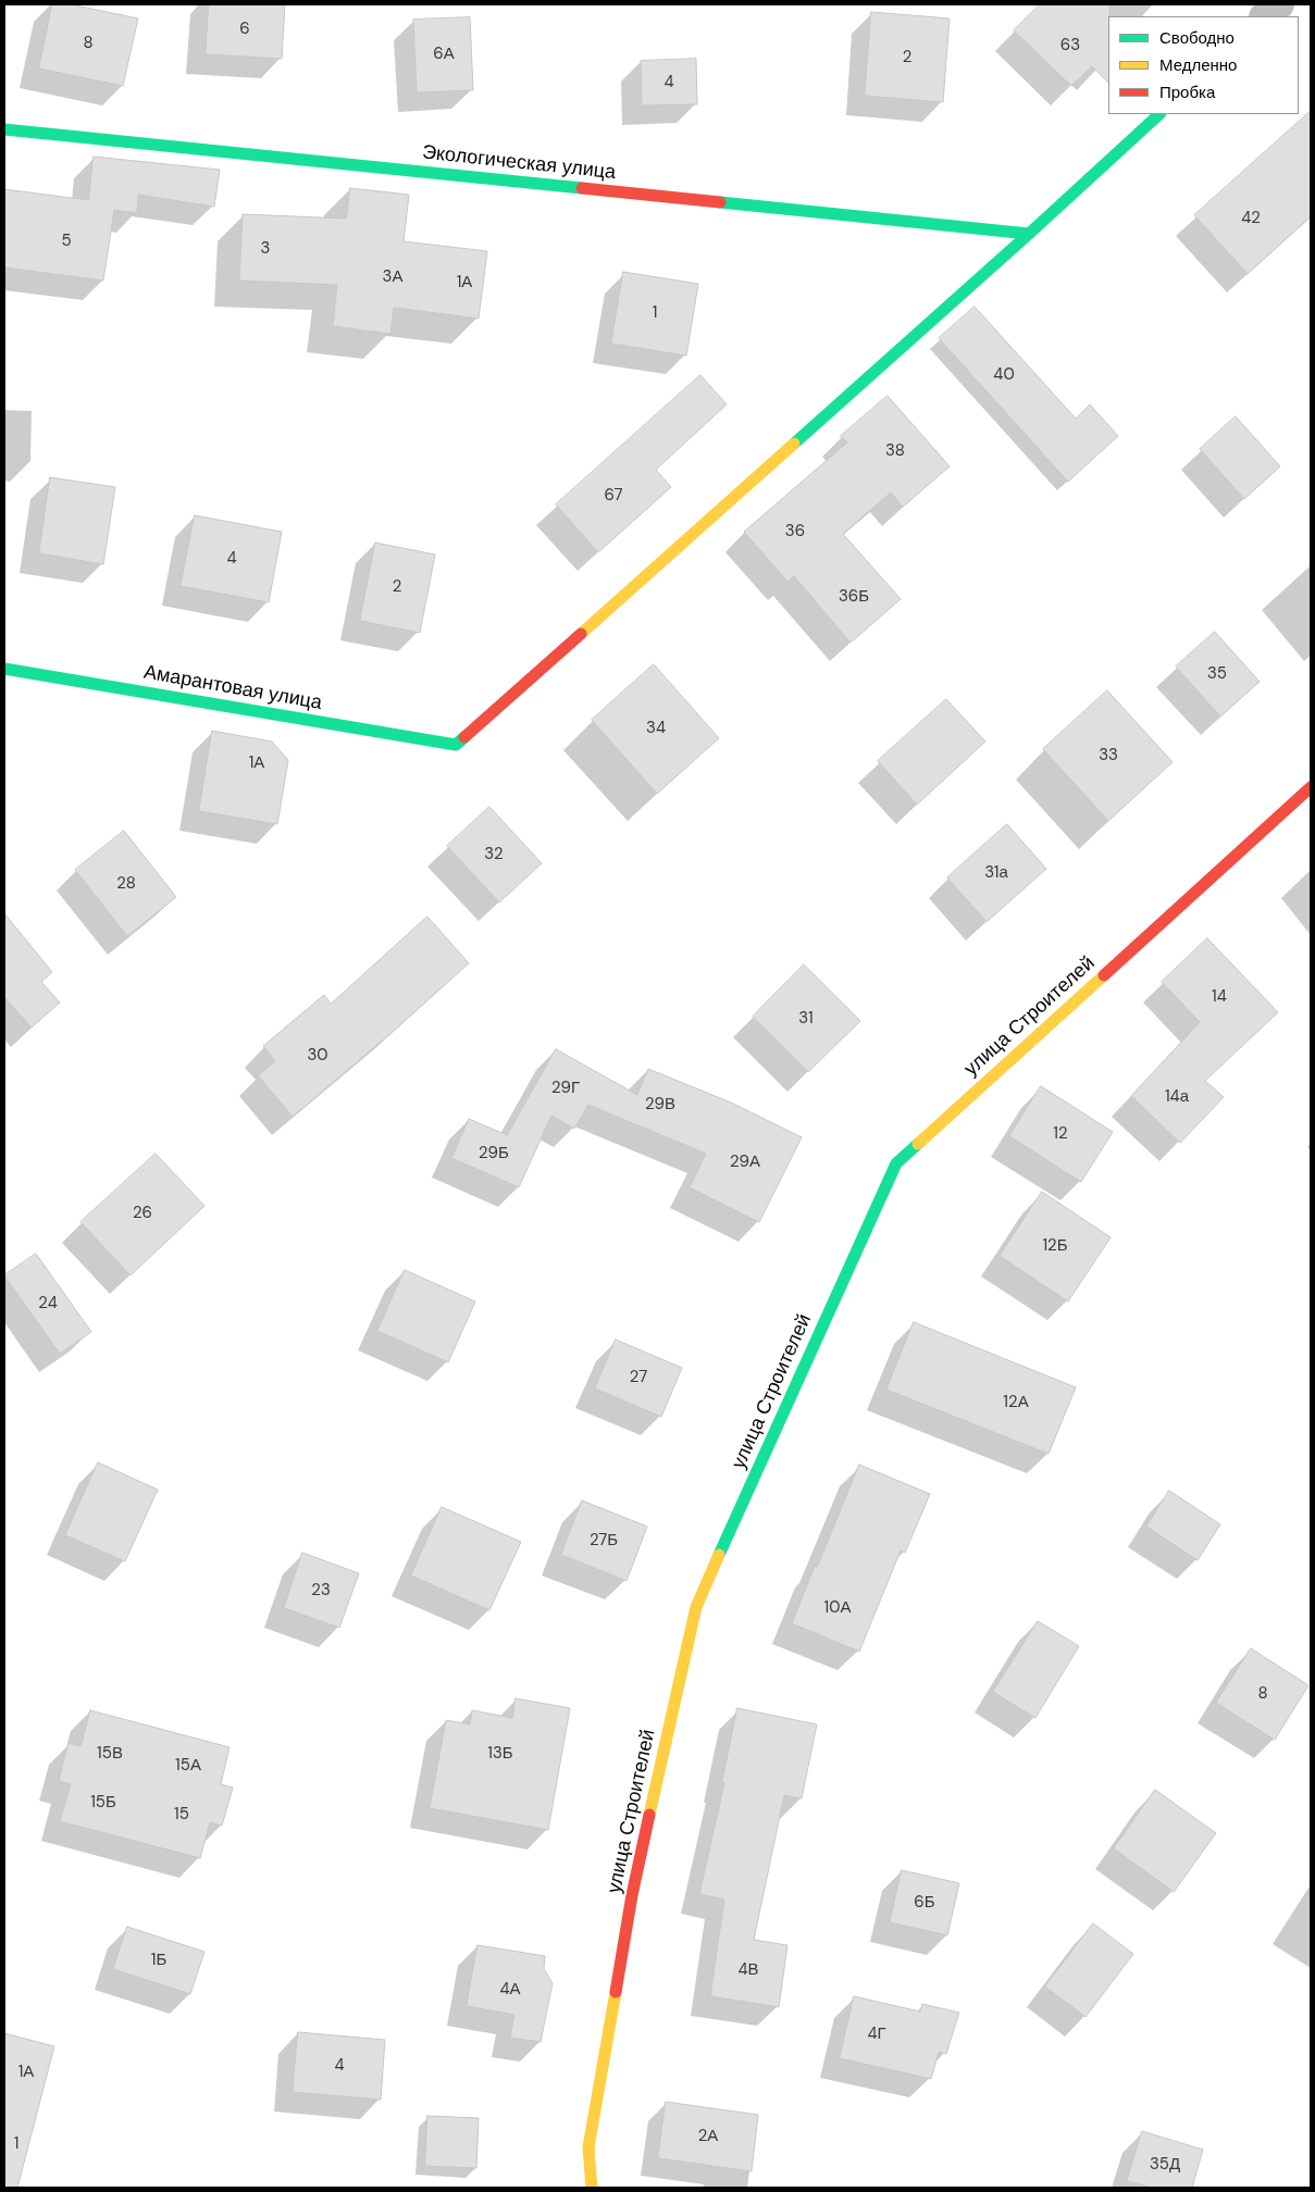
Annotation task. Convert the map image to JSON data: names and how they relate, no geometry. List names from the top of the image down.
{
  "streets": {
    "street": ["Экологическая улица", "Амарантовая улица", "улица Строителей"]
  },
  "crossings": [
    ["Экологическая улица", "Амарантовая улица"]
  ],
  "house_numbers": [
    "6",
    "8",
    "63",
    "6А",
    "2",
    "4",
    "42",
    "5",
    "3",
    "3А",
    "1А",
    "1",
    "40",
    "38",
    "67",
    "36",
    "4",
    "2",
    "36Б",
    "35",
    "34",
    "33",
    "1А",
    "32",
    "31а",
    "28",
    "14",
    "31",
    "30",
    "29Г",
    "14а",
    "29В",
    "12",
    "29Б",
    "29А",
    "26",
    "12Б",
    "24",
    "27",
    "12А",
    "27Б",
    "23",
    "10А",
    "8",
    "15В",
    "13Б",
    "15А",
    "15Б",
    "15",
    "6Б",
    "1Б",
    "4В",
    "4А",
    "4Г",
    "4",
    "1А",
    "2А",
    "1",
    "35Д"
  ],
  "legend": ["Свободно", "Медленно", "Пробка"]
}
